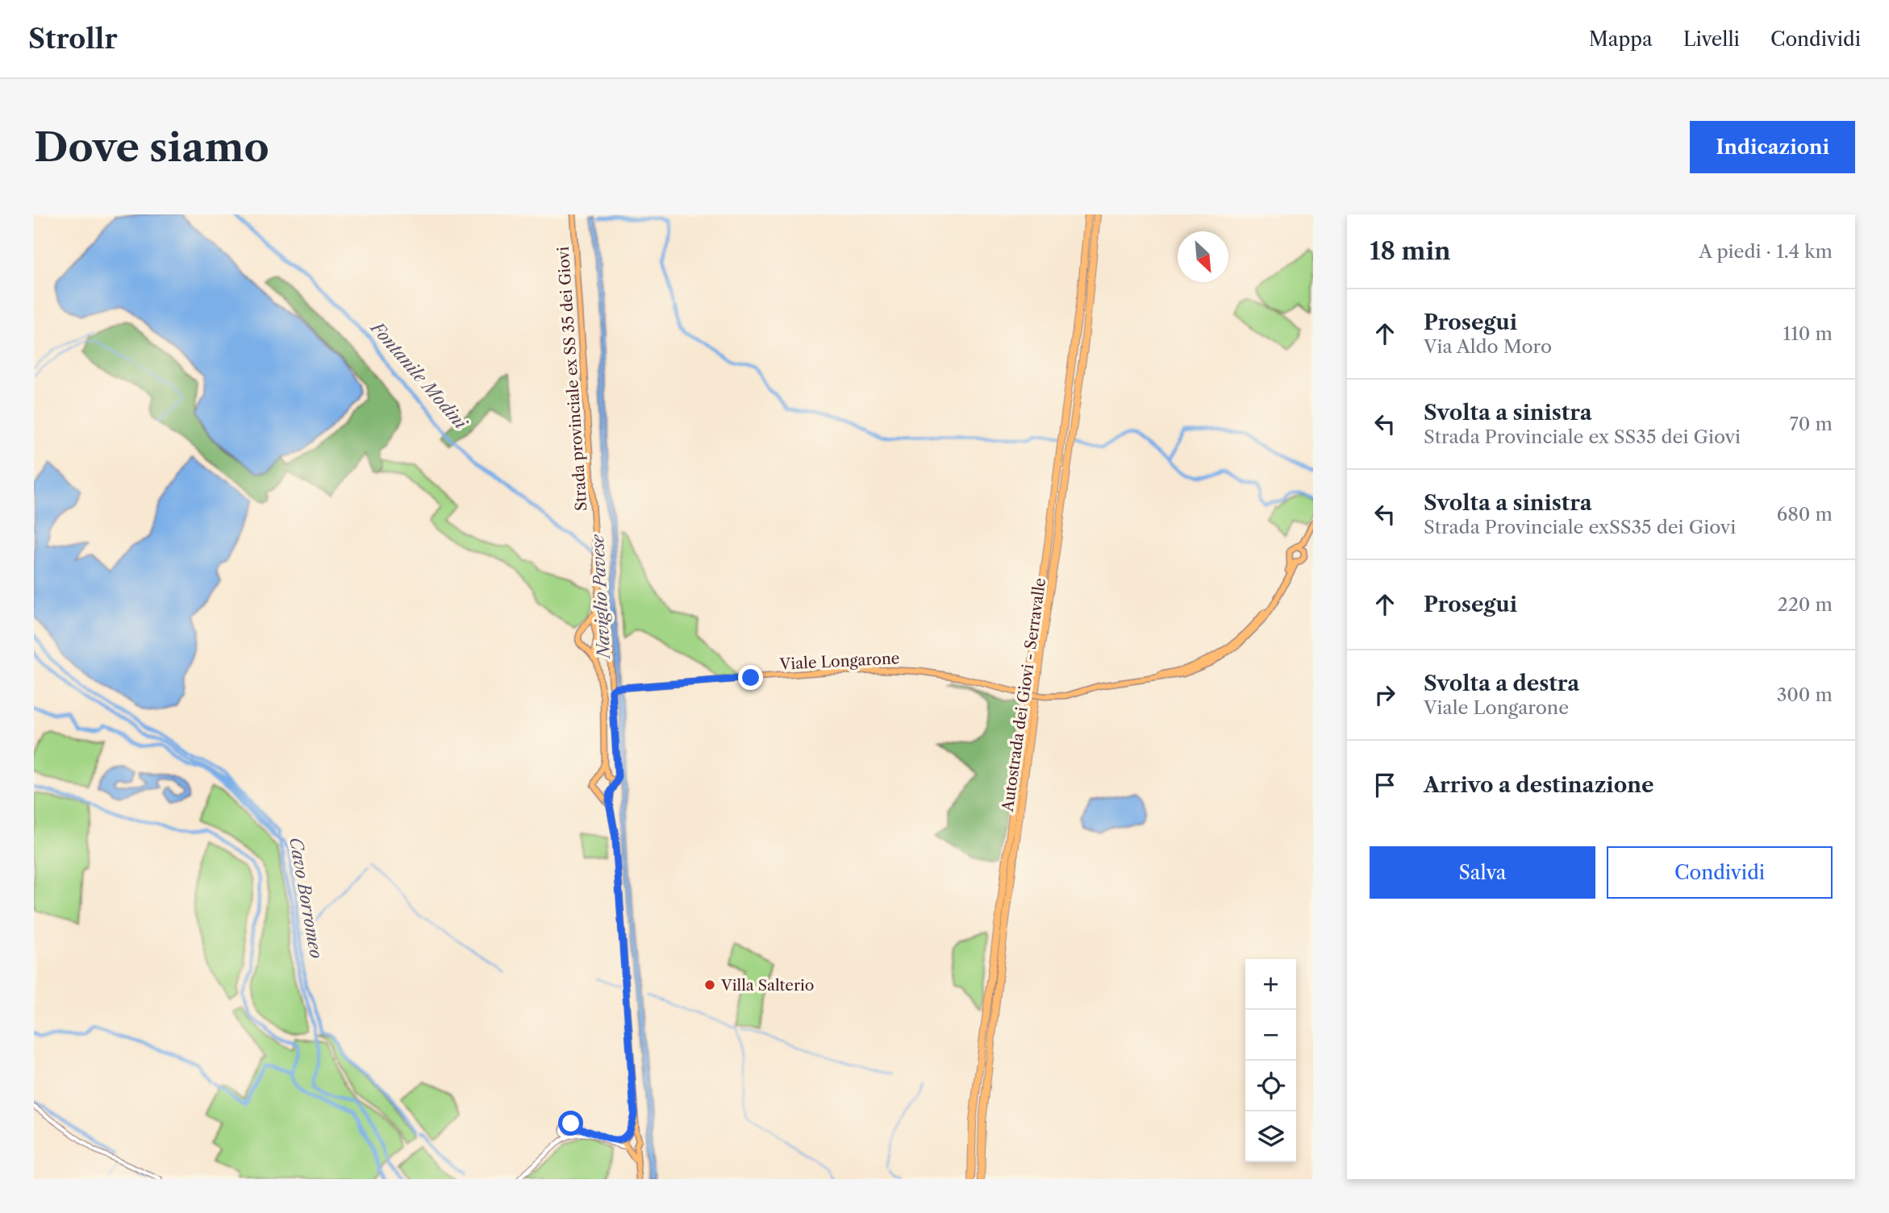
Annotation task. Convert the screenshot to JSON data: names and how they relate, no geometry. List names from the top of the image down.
{
  "streets": {
    "highway": ["Autostrada dei Giovi - Serravalle"],
    "main road": ["Strada provinciale ex SS 35 dei Giovi", "Viale Longarone"]
  },
  "water": ["Fontanile Modini", "Naviglio Pavese", "Cavo Borromeo"],
  "places": ["Villa Salterio"],
  "north": "bottom right",
  "page": {
    "header": "Strollr",
    "nav": ["Mappa", "Livelli", "Condividi"],
    "buttons": [
      "Indicazioni",
      ["Salva", "Condividi"]
    ],
    "title": "Dove siamo",
    "heading": ["18 min", "A piedi · 1.4 km"],
    "list": [
      ["Prosegui", "Via Aldo Moro", "110 m"],
      ["Svolta a sinistra", "Strada Provinciale ex SS35 dei Giovi", "70 m"],
      ["Svolta a sinistra", "Strada Provinciale exSS35 dei Giovi", "680 m"],
      ["Prosegui", "220 m"],
      ["Svolta a destra", "Viale Longarone", "300 m"],
      "Arrivo a destinazione"
    ],
    "map_buttons": ["+", "−"]
  }
}
